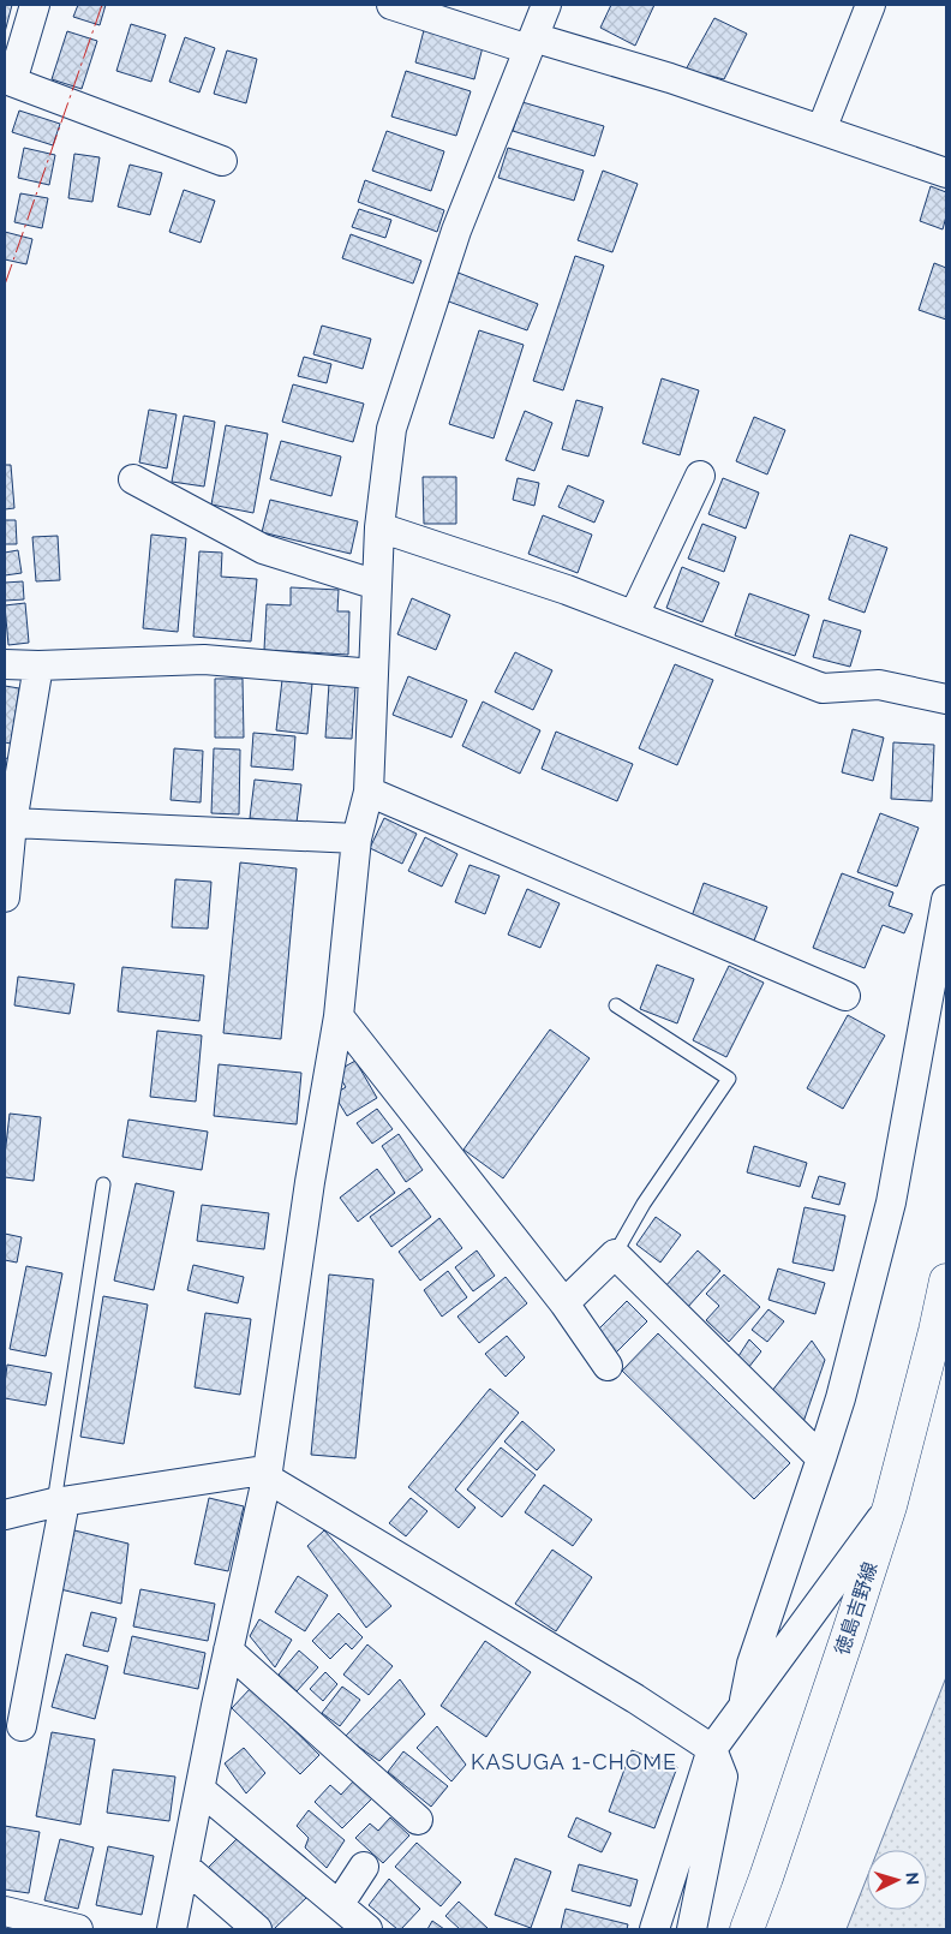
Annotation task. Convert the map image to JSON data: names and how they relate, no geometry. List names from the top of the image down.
{
  "streets": {
    "main road": ["徳島吉野線"]
  },
  "districts": ["KASUGA 1-CHOME"],
  "north": "right"
}
